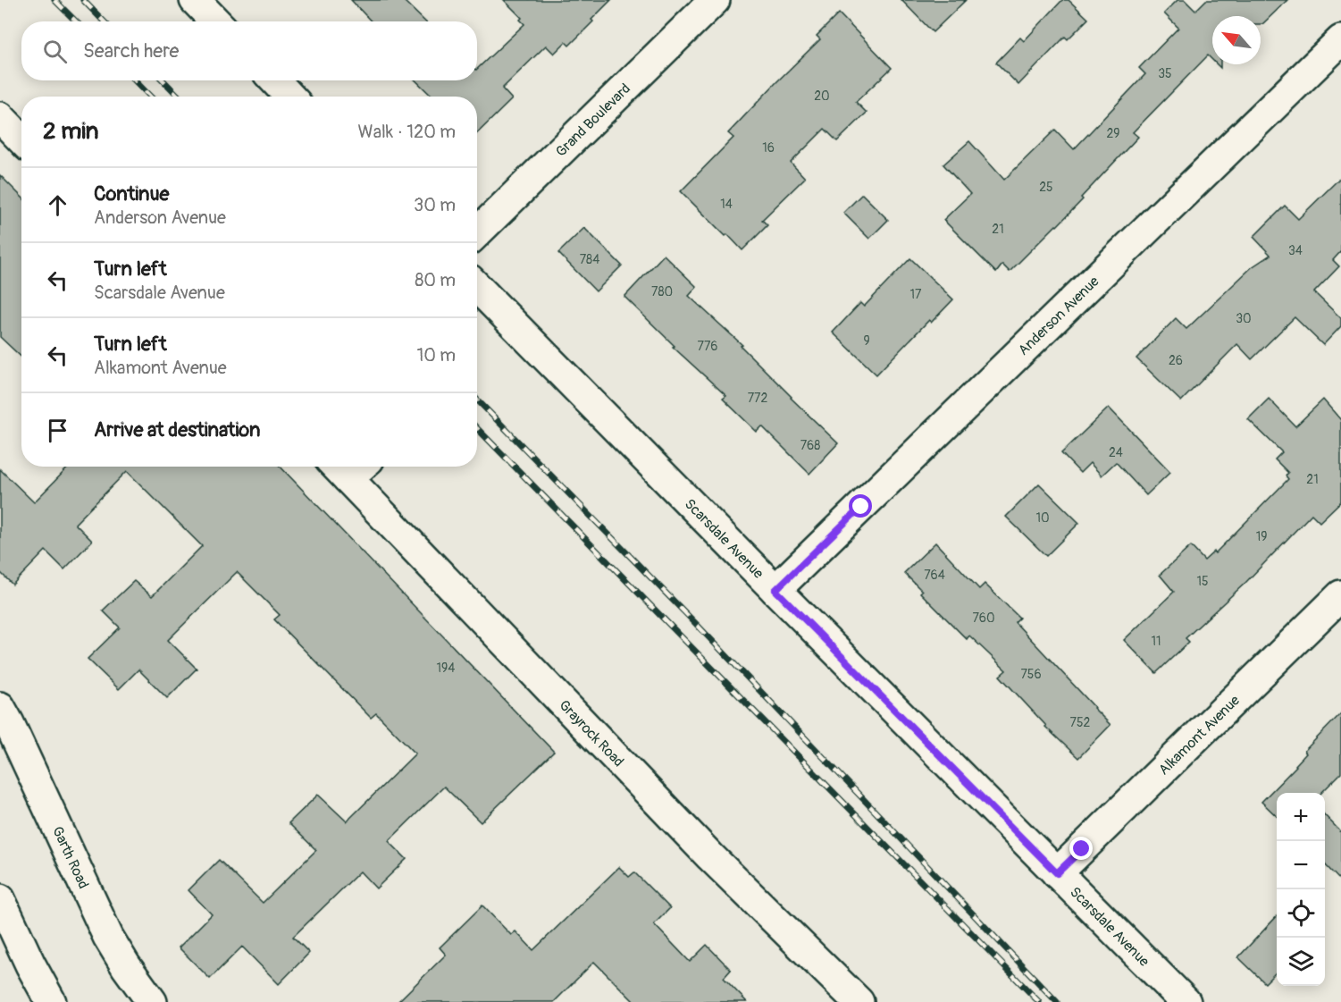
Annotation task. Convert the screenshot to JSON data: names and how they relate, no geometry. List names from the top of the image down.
{
  "streets": {
    "street": [
      "Grand Boulevard",
      "Anderson Avenue",
      "Scarsdale Avenue",
      "Grayrock Road",
      "Alkamont Avenue",
      "Garth Road"
    ]
  },
  "crossings": [
    ["Anderson Avenue", "Scarsdale Avenue"],
    ["Scarsdale Avenue", "Alkamont Avenue"]
  ],
  "house_numbers": [
    "35",
    "20",
    "29",
    "16",
    "25",
    "14",
    "21",
    "34",
    "784",
    "780",
    "17",
    "30",
    "9",
    "776",
    "26",
    "772",
    "768",
    "24",
    "21",
    "10",
    "19",
    "764",
    "15",
    "760",
    "11",
    "194",
    "756",
    "752"
  ],
  "north": "top left",
  "page": {
    "search": "Search here",
    "heading": ["2 min", "Walk · 120 m"],
    "list": [
      ["Continue", "Anderson Avenue", "30 m"],
      ["Turn left", "Scarsdale Avenue", "80 m"],
      ["Turn left", "Alkamont Avenue", "10 m"],
      "Arrive at destination"
    ],
    "map_buttons": ["+", "−"]
  }
}
